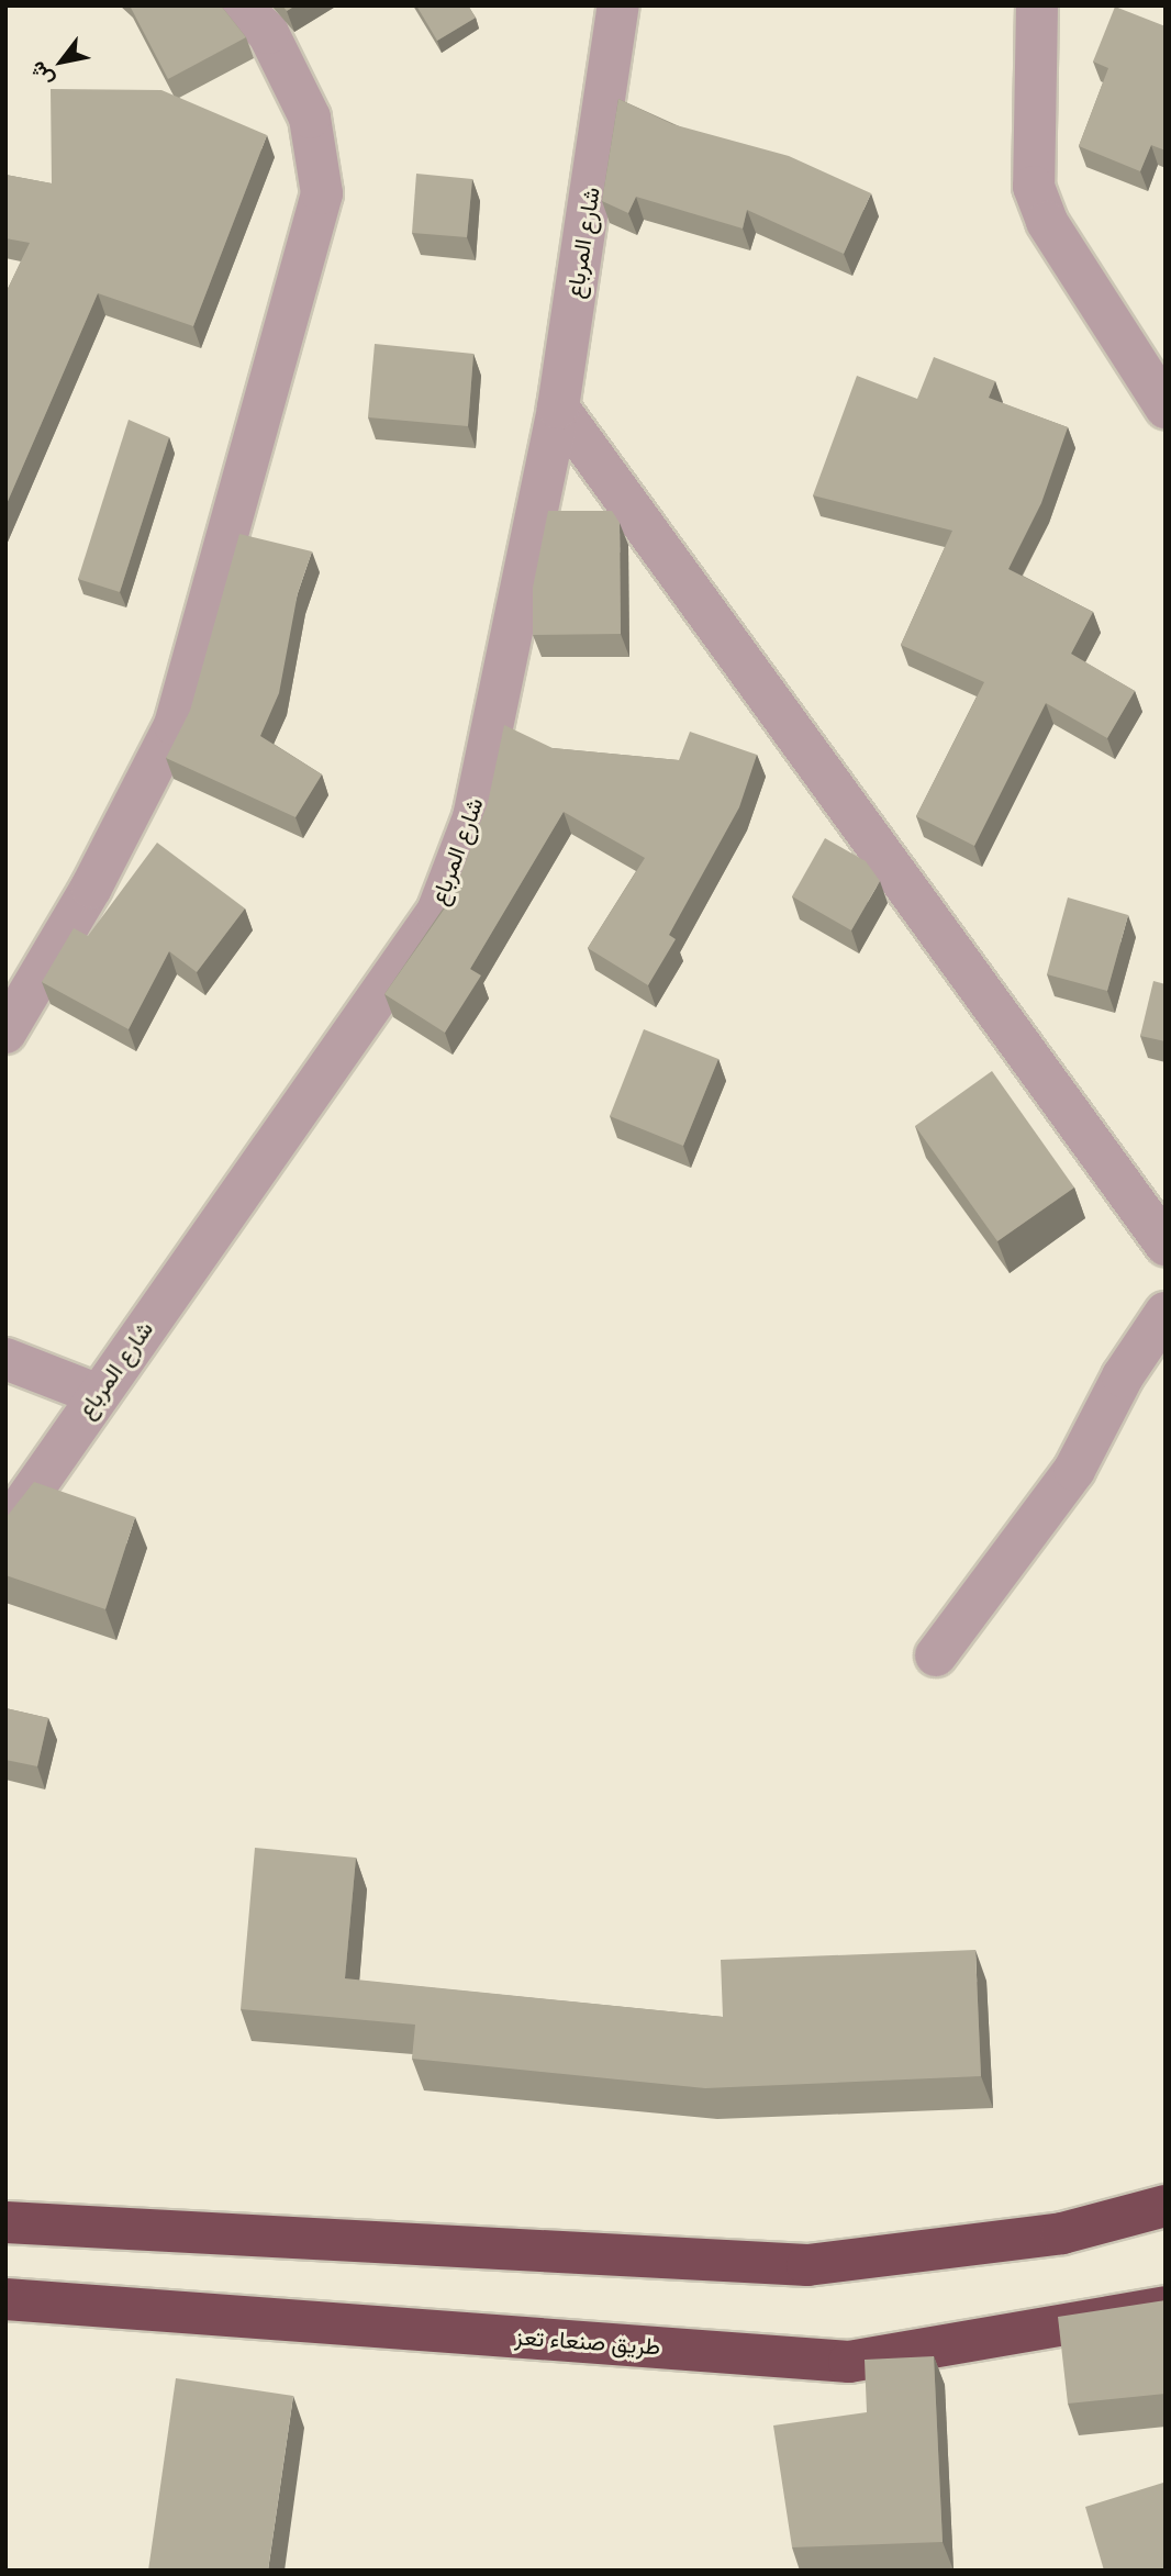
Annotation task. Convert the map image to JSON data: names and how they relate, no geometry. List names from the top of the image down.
{
  "streets": {
    "highway": ["طريق صنعاء تعز"],
    "street": ["شارع المرباع"]
  },
  "north": "bottom left"
}
